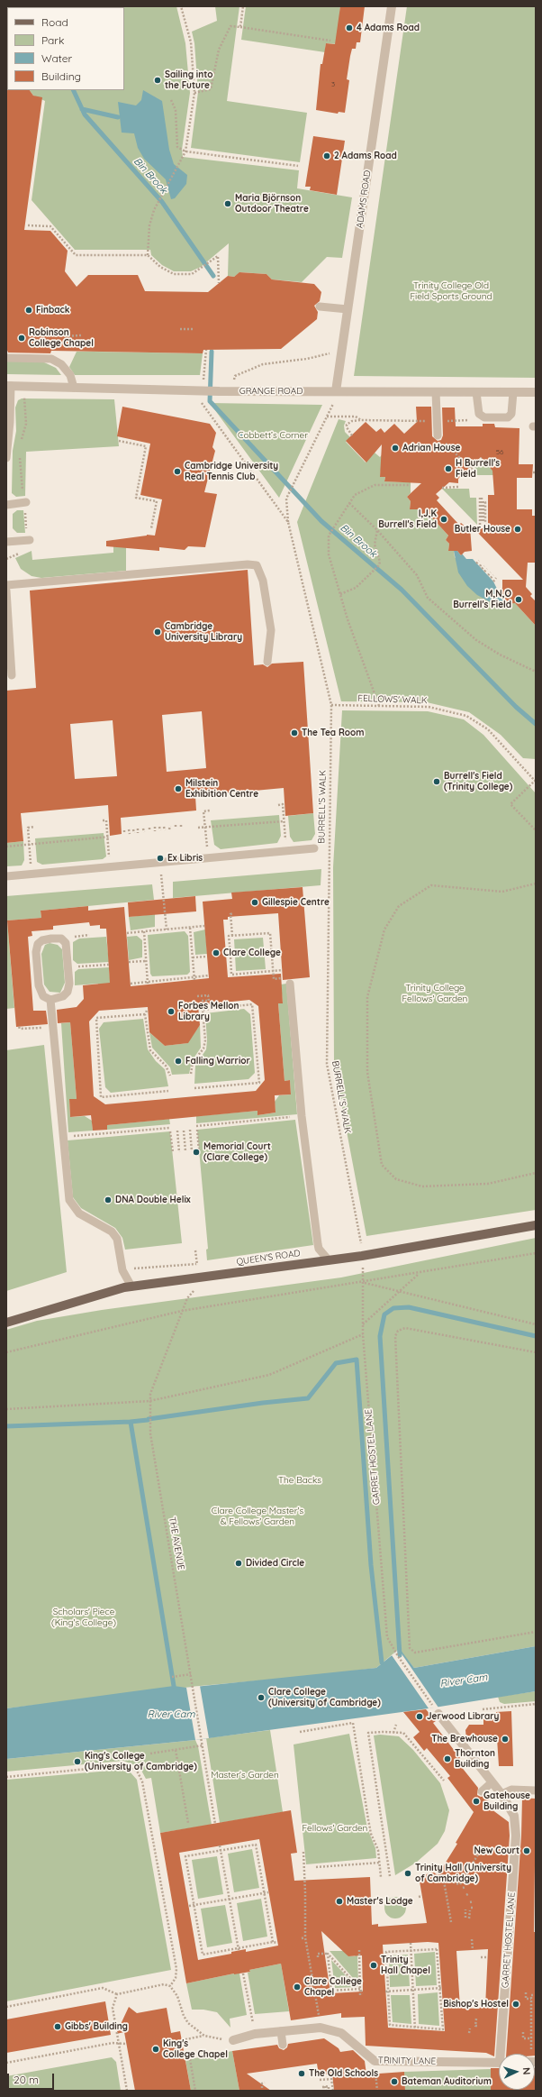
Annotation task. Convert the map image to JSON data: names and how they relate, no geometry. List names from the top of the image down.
{
  "streets": {
    "main road": ["QUEEN'S ROAD"],
    "street": [
      "ADAMS ROAD",
      "GRANGE ROAD",
      "GARRET HOSTEL LANE",
      "TRINITY LANE"
    ],
    "path": ["FELLOWS' WALK", "BURRELL'S WALK", "THE AVENUE"]
  },
  "crossings": [
    ["ADAMS ROAD", "GRANGE ROAD"],
    ["GRANGE ROAD", "BURRELL'S WALK"],
    ["FELLOWS' WALK", "BURRELL'S WALK"],
    ["BURRELL'S WALK", "QUEEN'S ROAD"],
    ["BURRELL'S WALK", "GARRET HOSTEL LANE"],
    ["QUEEN'S ROAD", "GARRET HOSTEL LANE"],
    ["QUEEN'S ROAD", "THE AVENUE"]
  ],
  "water": ["Bin Brook", "River Cam"],
  "parks": [
    "Trinity College Old Field Sports Ground",
    "Cobbett’s Corner",
    "Trinity College Fellows' Garden",
    "The Backs",
    "Clare College Master's & Fellows' Garden",
    "Scholars' Piece (King's College)",
    "Master's Garden",
    "Fellows' Garden"
  ],
  "places": [
    "4 Adams Road",
    "Sailing into the Future",
    "2 Adams Road",
    "Maria Björnson Outdoor Theatre",
    "Finback",
    "Robinson College Chapel",
    "Adrian House",
    "H Burrell's Field",
    "Cambridge University Real Tennis Club",
    "I,J,K Burrell's Field",
    "Butler House",
    "M,N,O Burrell's Field",
    "Cambridge University Library",
    "The Tea Room",
    "Burrell's Field (Trinity College)",
    "Milstein Exhibition Centre",
    "Ex Libris",
    "Gillespie Centre",
    "Clare College",
    "Forbes Mellon Library",
    "Falling Warrior",
    "Memorial Court (Clare College)",
    "DNA Double Helix",
    "Divided Circle",
    "Clare College (University of Cambridge)",
    "Jerwood Library",
    "The Brewhouse",
    "Thornton Building",
    "King's College (University of Cambridge)",
    "Gatehouse Building",
    "New Court",
    "Trinity Hall (University of Cambridge)",
    "Master's Lodge",
    "Trinity Hall Chapel",
    "Clare College Chapel",
    "Bishop's Hostel",
    "Gibbs' Building",
    "King's College Chapel",
    "The Old Schools",
    "Bateman Auditorium"
  ],
  "house_numbers": ["3", "56"],
  "legend": [
    "Road",
    "Park",
    "Water",
    "Building"
  ],
  "scale_bar": "20 m",
  "north": "right"
}
